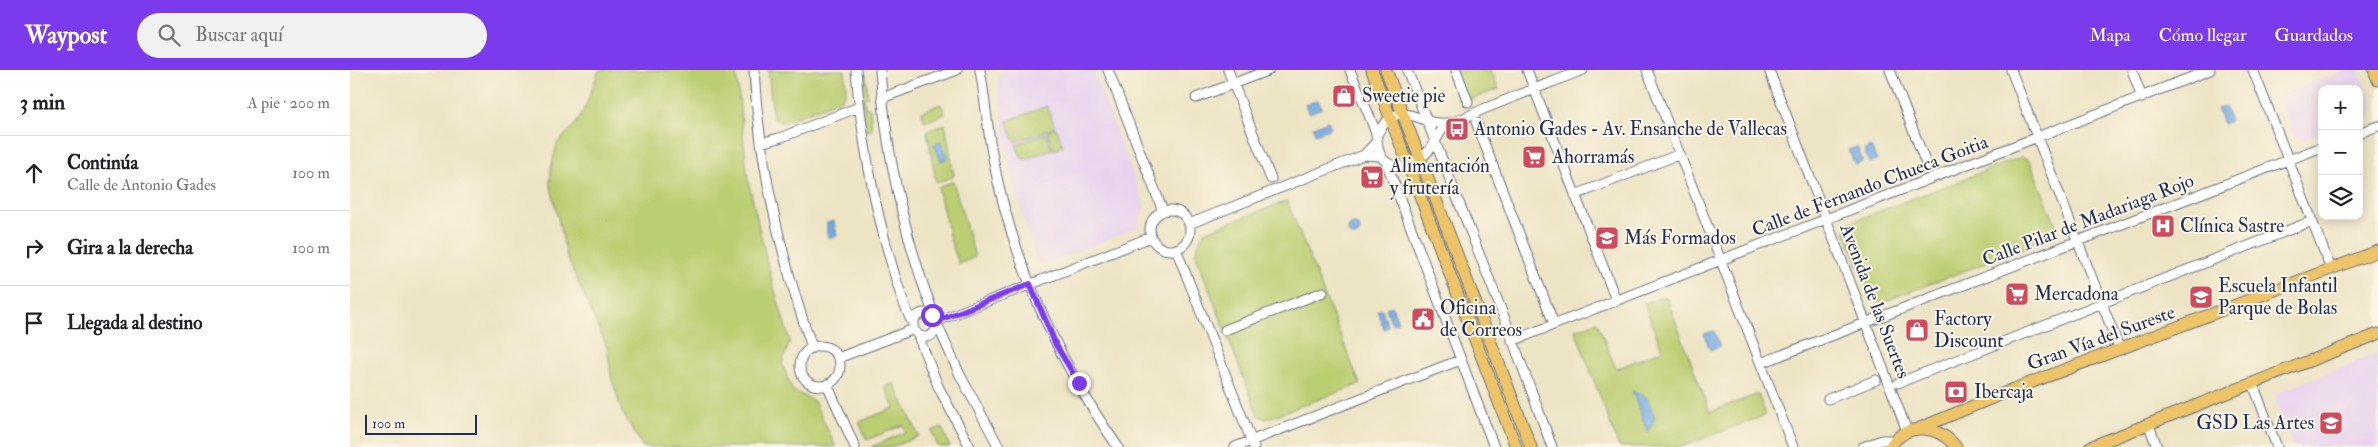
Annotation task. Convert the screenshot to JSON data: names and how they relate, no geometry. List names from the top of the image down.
{
  "streets": {
    "main road": ["Gran Vía del Sureste"],
    "street": ["Calle de Fernando Chueca Goitia", "Calle Pilar de Madariaga Rojo", "Avenida de las Suertes"]
  },
  "crossings": [
    ["Calle de Fernando Chueca Goitia", "Avenida de las Suertes"],
    ["Calle Pilar de Madariaga Rojo", "Avenida de las Suertes"],
    ["Avenida de las Suertes", "Gran Vía del Sureste"]
  ],
  "places": {
    "shop": ["Sweetie pie", "Factory Discount"],
    "bus stop": ["Antonio Gades - Av. Ensanche de Vallecas"],
    "supermarket": ["Ahorramás", "Alimentación y frutería", "Mercadona"],
    "hospital": ["Clínica Sastre"],
    "school or university": ["Más Formados", "Escuela Infantil Parque de Bolas", "GSD Las Artes"],
    "public building": ["Oficina de Correos"],
    "bank": ["Ibercaja"]
  },
  "scale_bar": "100 m",
  "page": {
    "header": "Waypost",
    "search": "Buscar aquí",
    "nav": ["Mapa", "Cómo llegar", "Guardados"],
    "heading": ["3 min", "A pie · 200 m"],
    "map_buttons": ["+", "−"],
    "list": [
      ["Continúa", "Calle de Antonio Gades", "100 m"],
      ["Gira a la derecha", "100 m"],
      "Llegada al destino"
    ],
    "scale": "100 m"
  }
}
